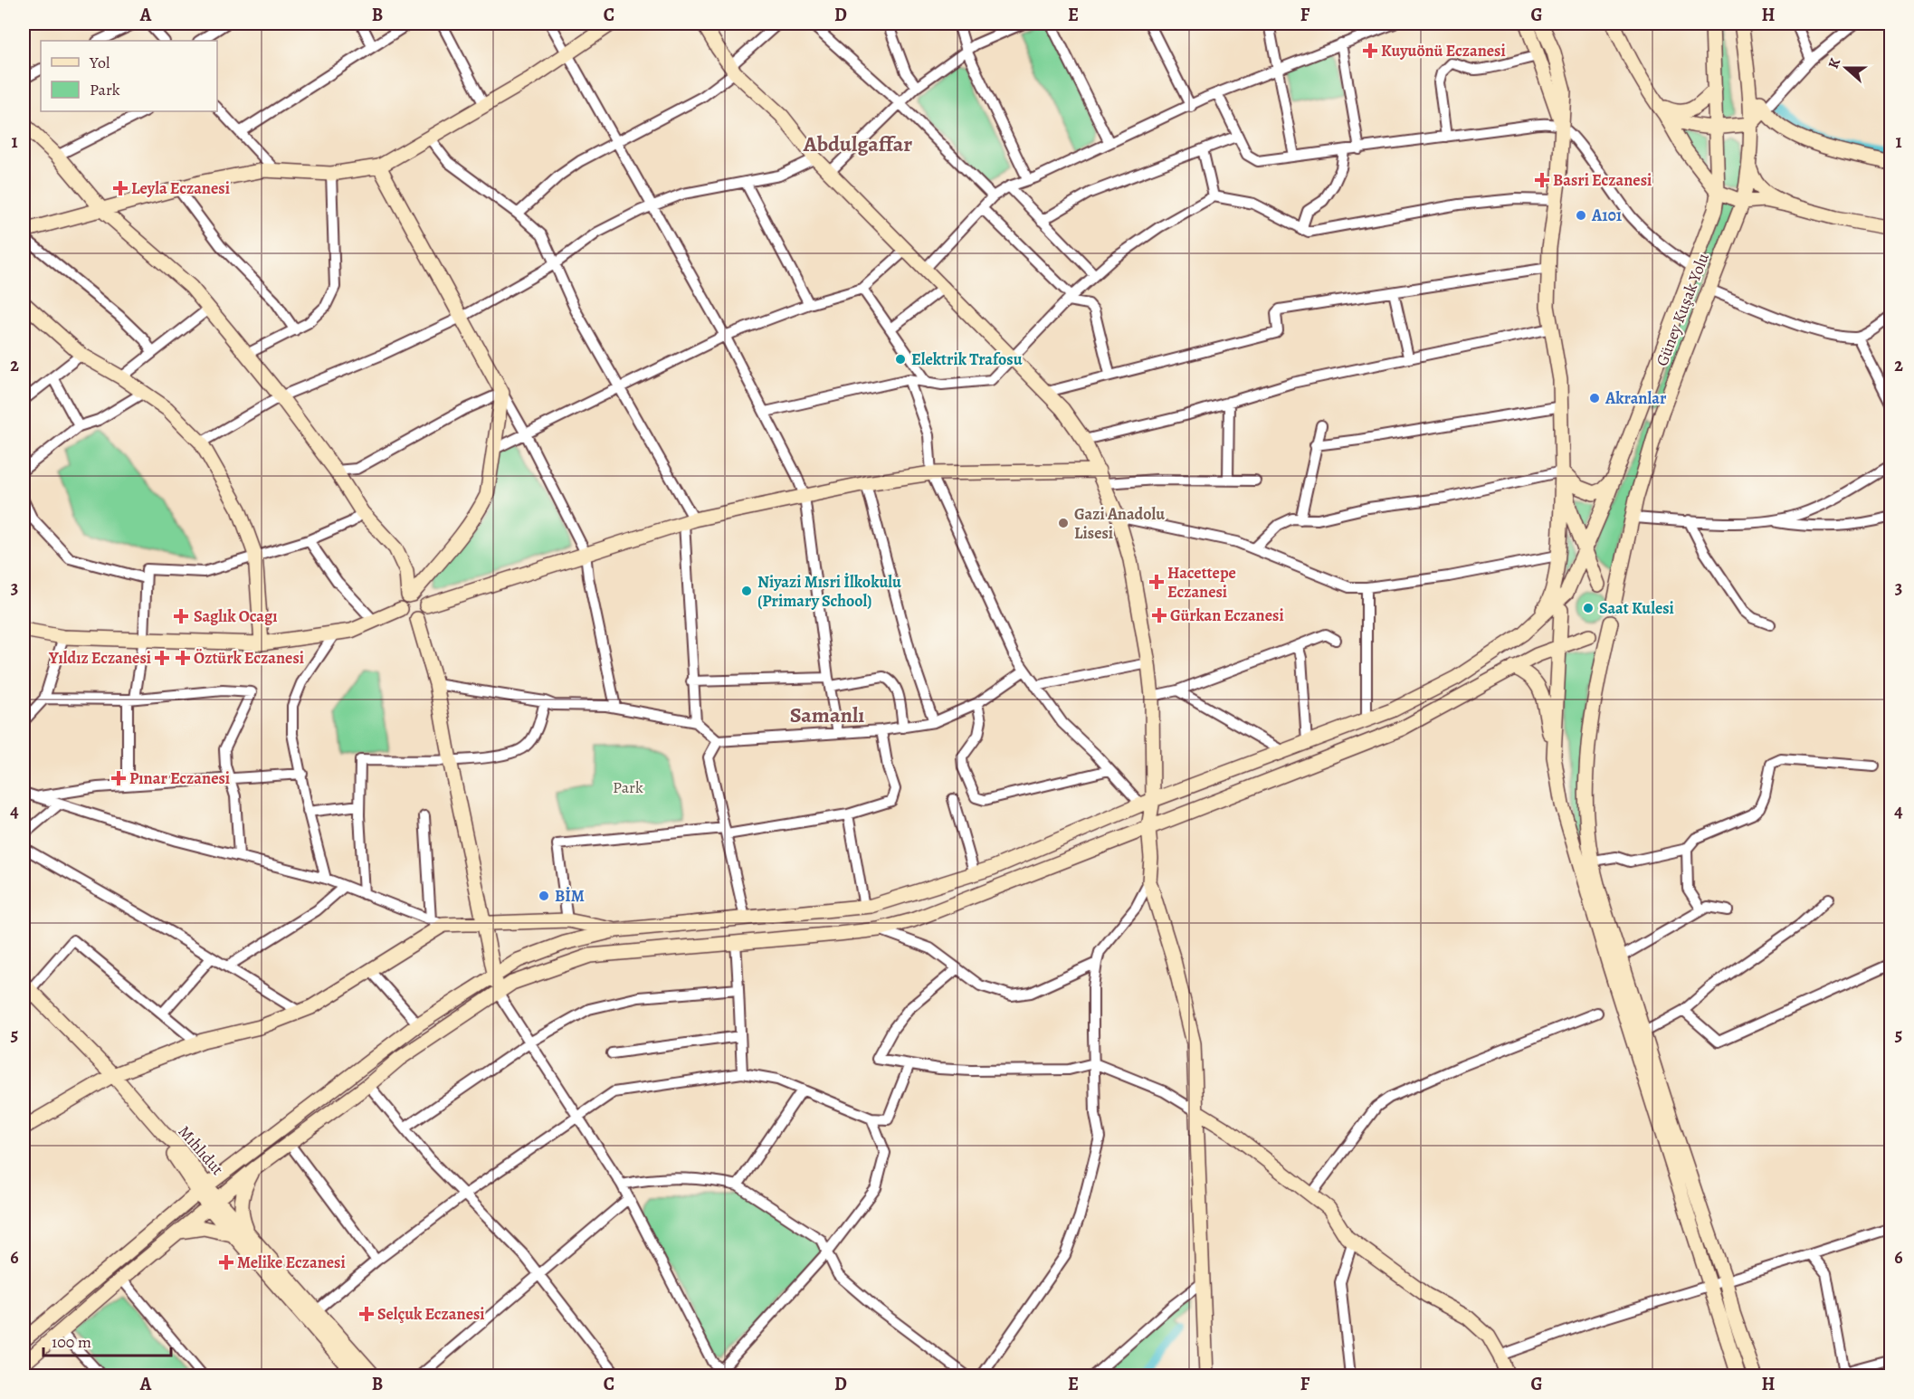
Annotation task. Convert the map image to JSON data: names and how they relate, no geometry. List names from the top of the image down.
{
  "streets": {
    "main road": ["Güney Kuşak Yolu", "Mıhlıdut"]
  },
  "districts": ["Abdulgaffar", "Samanlı"],
  "parks": ["Park"],
  "places": {
    "health": [
      "Kuyuönü Eczanesi",
      "Basri Eczanesi",
      "Leyla Eczanesi",
      "Hacettepe Eczanesi",
      "Gürkan Eczanesi",
      "Saglık Ocagı",
      "Yıldız Eczanesi",
      "Öztürk Eczanesi",
      "Pınar Eczanesi",
      "Melike Eczanesi",
      "Selçuk Eczanesi"
    ],
    "other": [
      "A101",
      "Elektrik Trafosu",
      "Akranlar",
      "Gazi Anadolu Lisesi",
      "Niyazi Mısri İlkokulu (Primary School)",
      "Saat Kulesi",
      "BİM"
    ]
  },
  "legend": ["Yol", "Park"],
  "scale_bar": "100 m",
  "north": "left",
  "grid": {
    "columns": [
      "A",
      "B",
      "C",
      "D",
      "E",
      "F",
      "G",
      "H"
    ],
    "rows": [
      "1",
      "2",
      "3",
      "4",
      "5",
      "6"
    ]
  }
}
